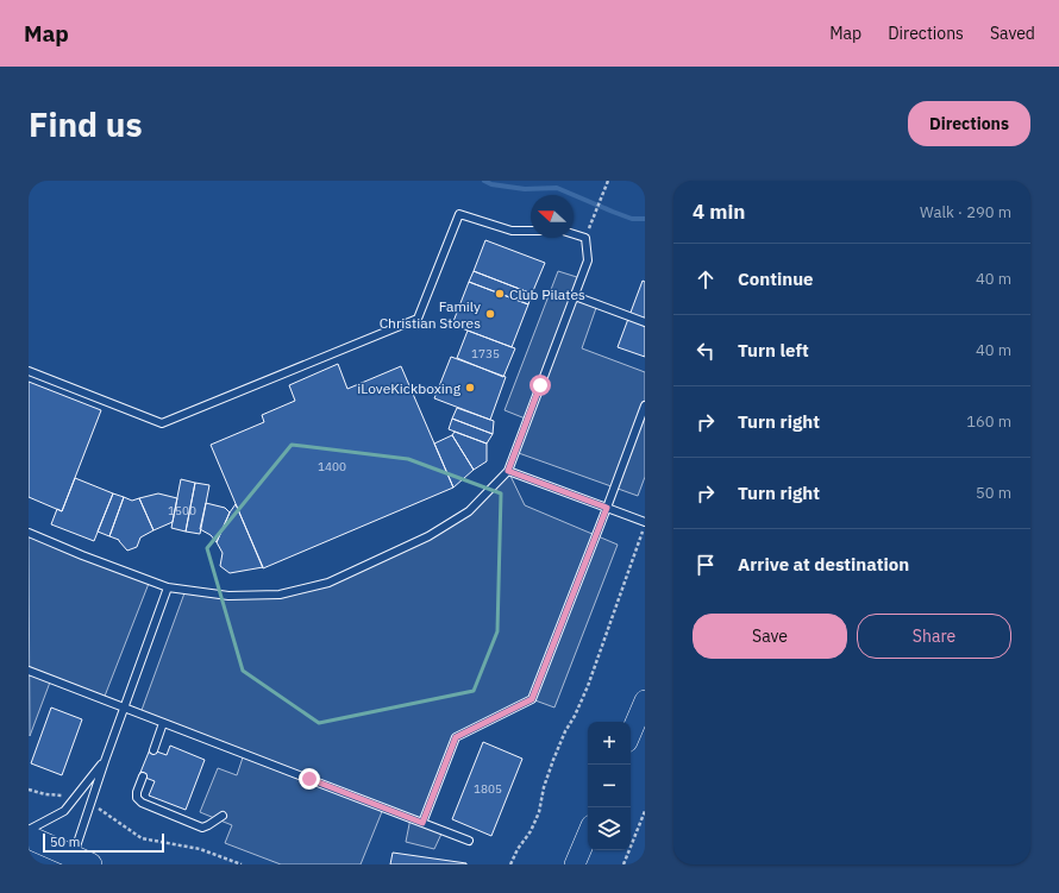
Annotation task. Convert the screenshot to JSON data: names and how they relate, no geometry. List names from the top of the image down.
{
  "places": ["Club Pilates", "Family Christian Stores", "iLoveKickboxing"],
  "house_numbers": [
    "1735",
    "1400",
    "1500",
    "1805"
  ],
  "scale_bar": "50 m",
  "north": "left",
  "page": {
    "header": "Map",
    "nav": ["Map", "Directions", "Saved"],
    "buttons": [
      "Directions",
      ["Save", "Share"]
    ],
    "title": "Find us",
    "heading": ["4 min", "Walk · 290 m"],
    "list": [
      ["Continue", "40 m"],
      ["Turn left", "40 m"],
      ["Turn right", "160 m"],
      ["Turn right", "50 m"],
      "Arrive at destination"
    ],
    "map_buttons": ["+", "−"],
    "scale": "50 m"
  }
}
